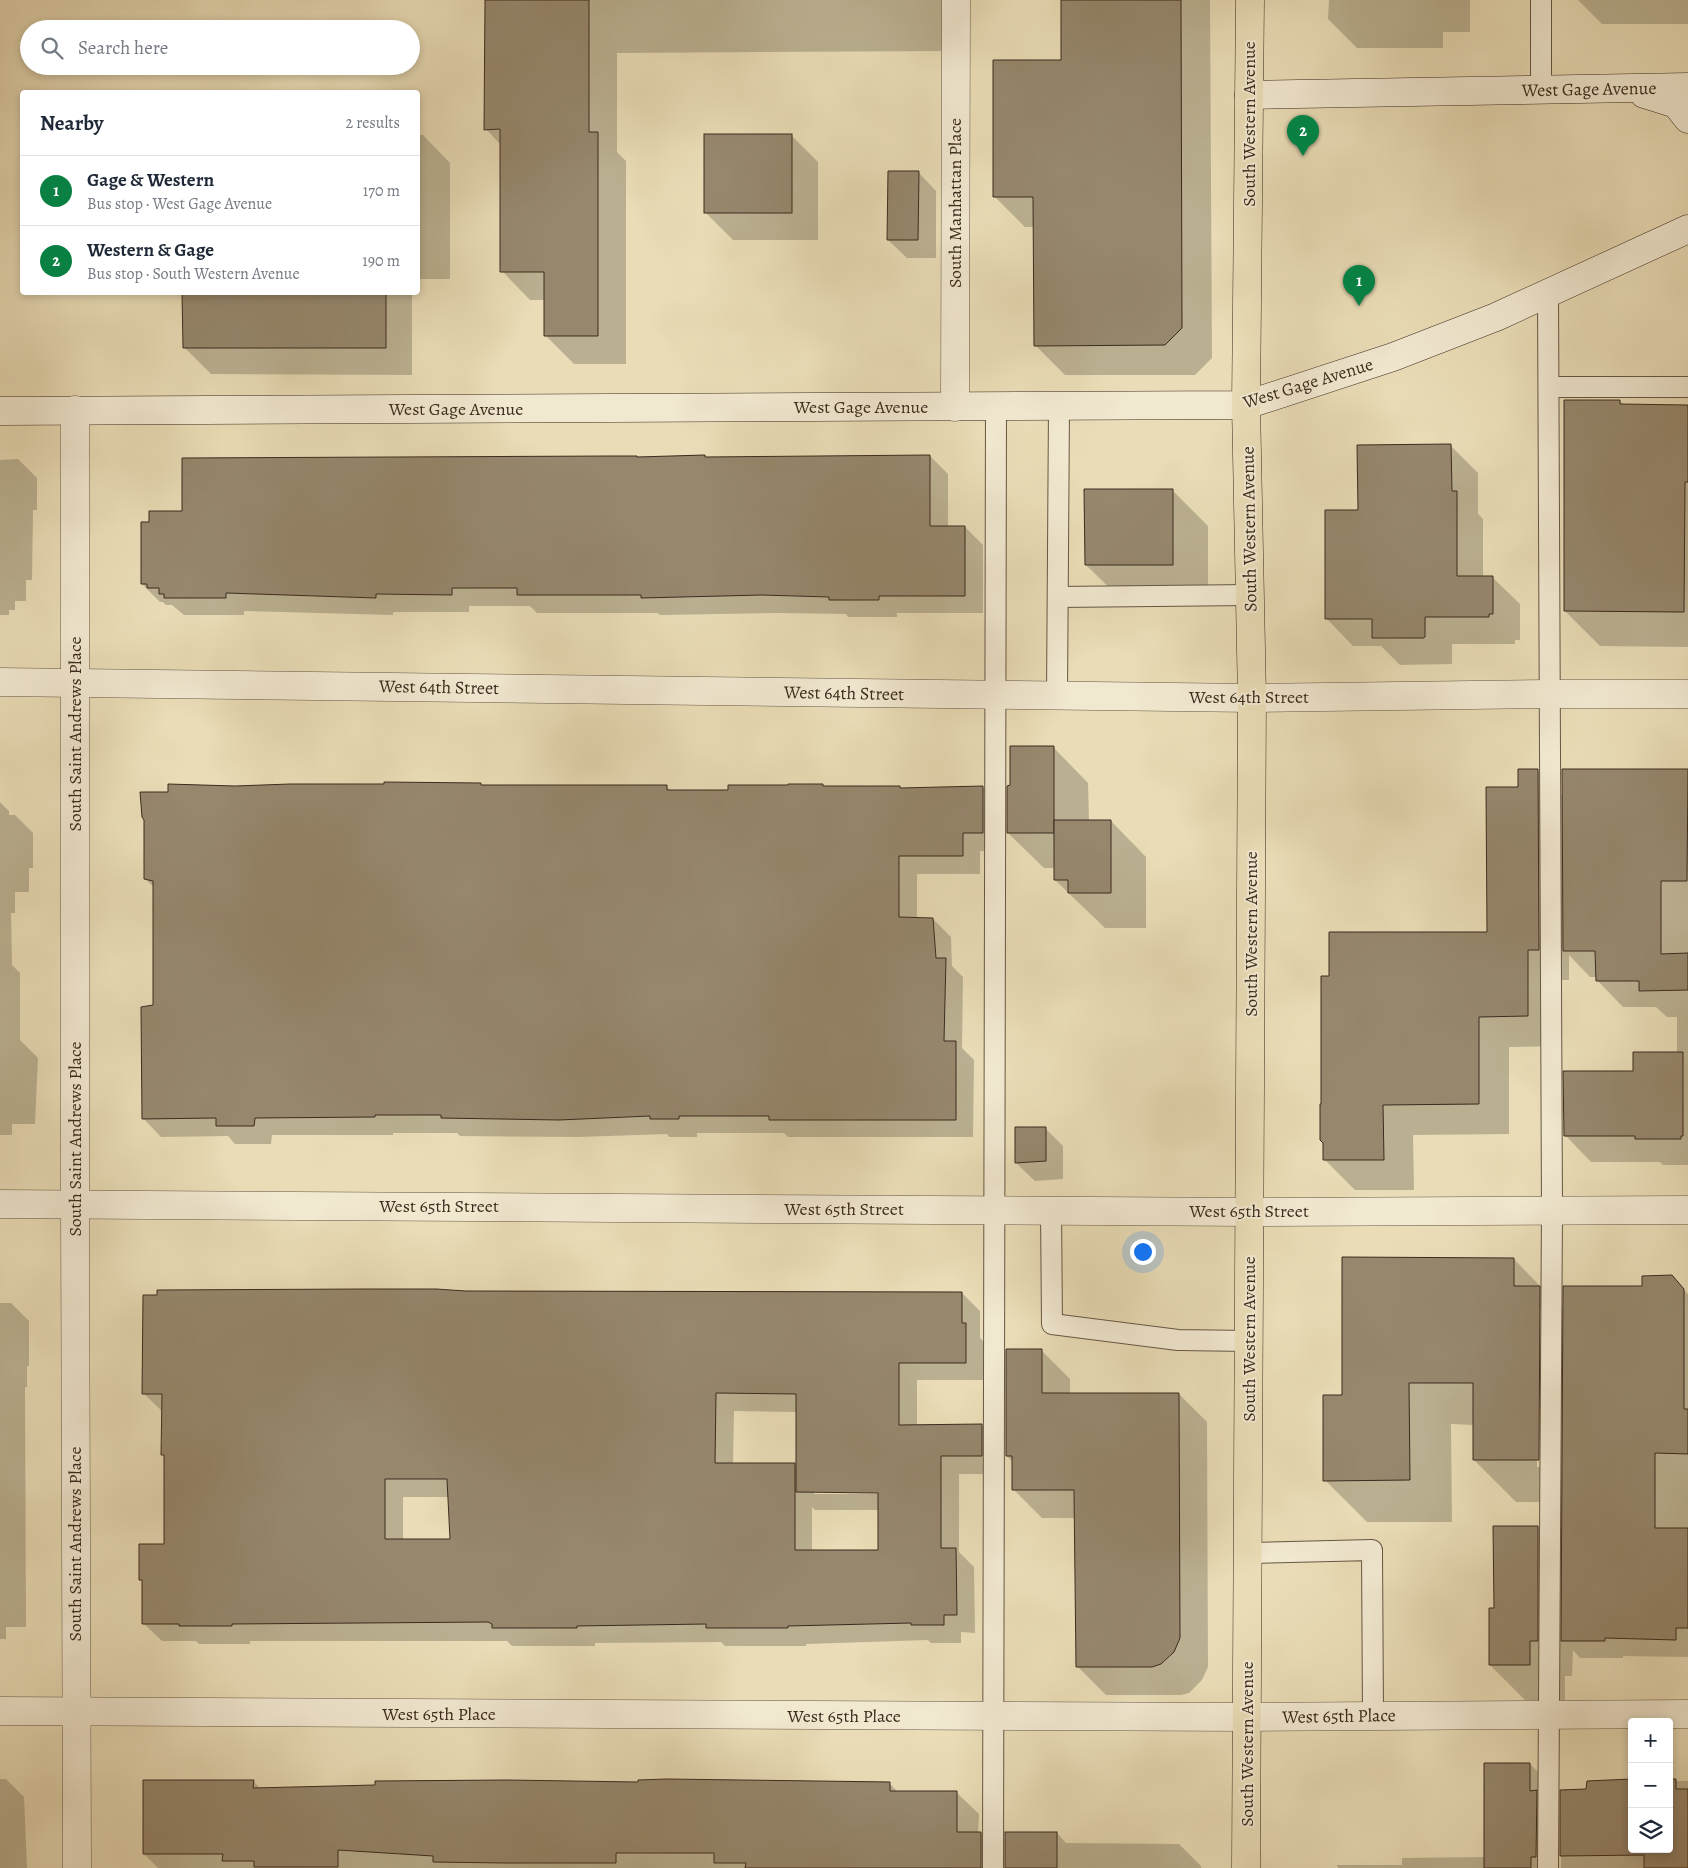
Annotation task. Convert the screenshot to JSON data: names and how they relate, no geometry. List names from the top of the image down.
{
  "streets": {
    "main road": ["South Western Avenue"],
    "street": [
      "West Gage Avenue",
      "South Manhattan Place",
      "West 64th Street",
      "South Saint Andrews Place",
      "West 65th Street",
      "West 65th Place"
    ]
  },
  "crossings": [
    ["West Gage Avenue", "South Western Avenue"],
    ["West Gage Avenue", "South Manhattan Place"],
    ["West Gage Avenue", "South Saint Andrews Place"],
    ["South Western Avenue", "West 64th Street"],
    ["South Western Avenue", "West 65th Street"],
    ["South Western Avenue", "West 65th Place"],
    ["West 64th Street", "South Saint Andrews Place"],
    ["South Saint Andrews Place", "West 65th Street"],
    ["South Saint Andrews Place", "West 65th Place"]
  ],
  "page": {
    "search": "Search here",
    "heading": ["Nearby", "2 results"],
    "pins": ["2", "1"],
    "list": [
      {
        "mark": "1",
        "name": "Gage & Western",
        "note": "Bus stop · West Gage Avenue",
        "value": "170 m"
      },
      {
        "mark": "2",
        "name": "Western & Gage",
        "note": "Bus stop · South Western Avenue",
        "value": "190 m"
      }
    ],
    "map_buttons": ["+", "−"]
  }
}
